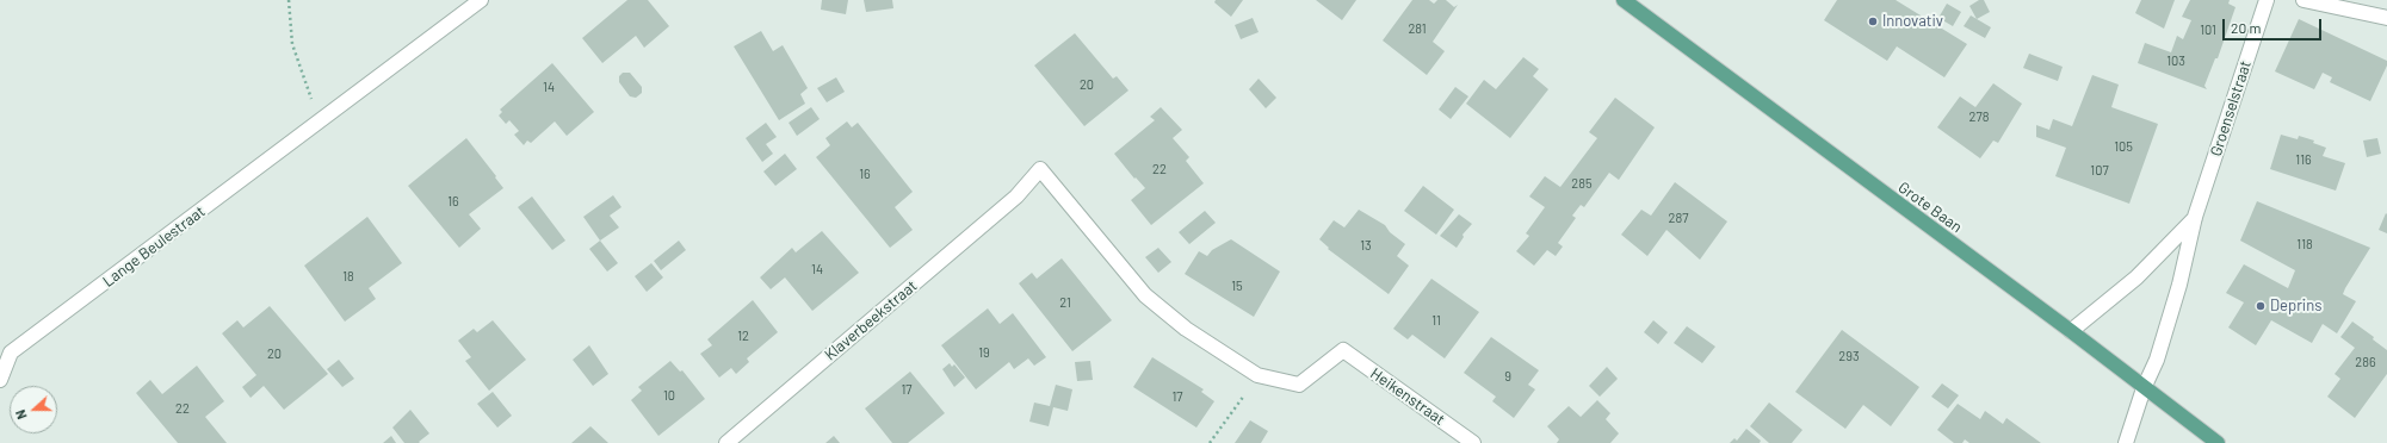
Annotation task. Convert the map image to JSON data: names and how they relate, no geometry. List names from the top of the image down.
{
  "streets": {
    "main road": ["Grote Baan"],
    "street": [
      "Groenselstraat",
      "Lange Beulestraat",
      "Klaverbeekstraat",
      "Heikenstraat"
    ]
  },
  "crossings": [
    ["Groenselstraat", "Grote Baan"],
    ["Klaverbeekstraat", "Heikenstraat"]
  ],
  "places": ["Innovativ", "Deprins"],
  "house_numbers": [
    "281",
    "101",
    "103",
    "20",
    "14",
    "278",
    "105",
    "116",
    "22",
    "107",
    "16",
    "285",
    "16",
    "287",
    "118",
    "13",
    "14",
    "18",
    "15",
    "21",
    "11",
    "12",
    "19",
    "20",
    "293",
    "286",
    "9",
    "17",
    "10",
    "17",
    "22"
  ],
  "scale_bar": "20 m",
  "north": "left"
}
